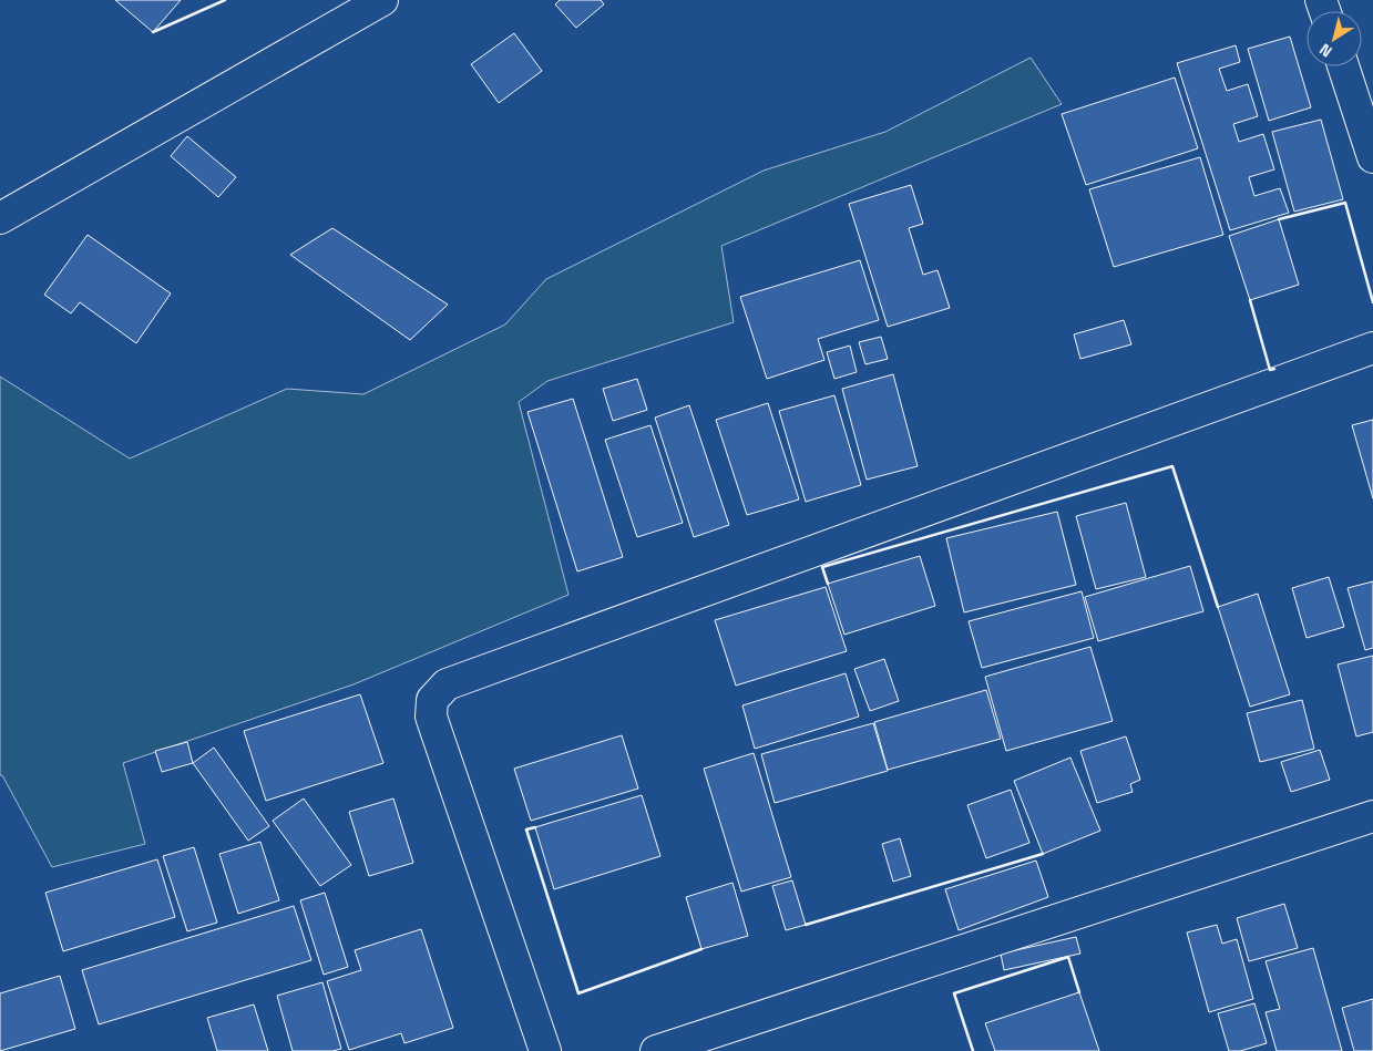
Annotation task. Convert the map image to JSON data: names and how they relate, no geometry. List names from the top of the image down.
{
  "north": "bottom left"
}
